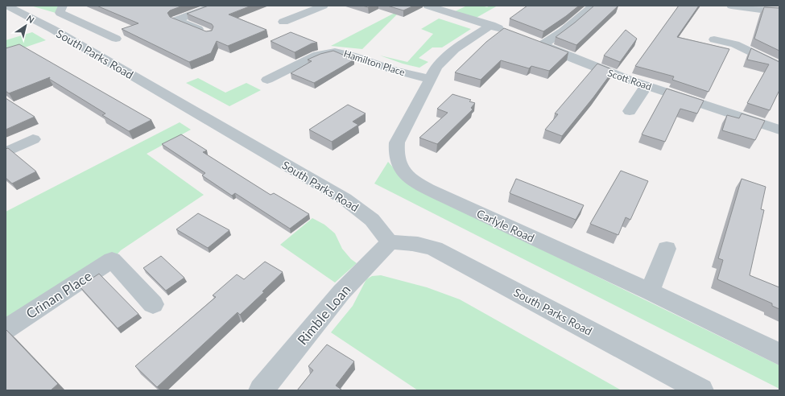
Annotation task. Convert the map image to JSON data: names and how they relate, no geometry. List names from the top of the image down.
{
  "streets": {
    "street": [
      "South Parks Road",
      "Hamilton Place",
      "Scott Road",
      "Carlyle Road",
      "Crinan Place",
      "Rimble Loan"
    ]
  },
  "crossings": [
    ["South Parks Road", "Rimble Loan"],
    ["Hamilton Place", "Carlyle Road"]
  ],
  "north": "top right"
}
